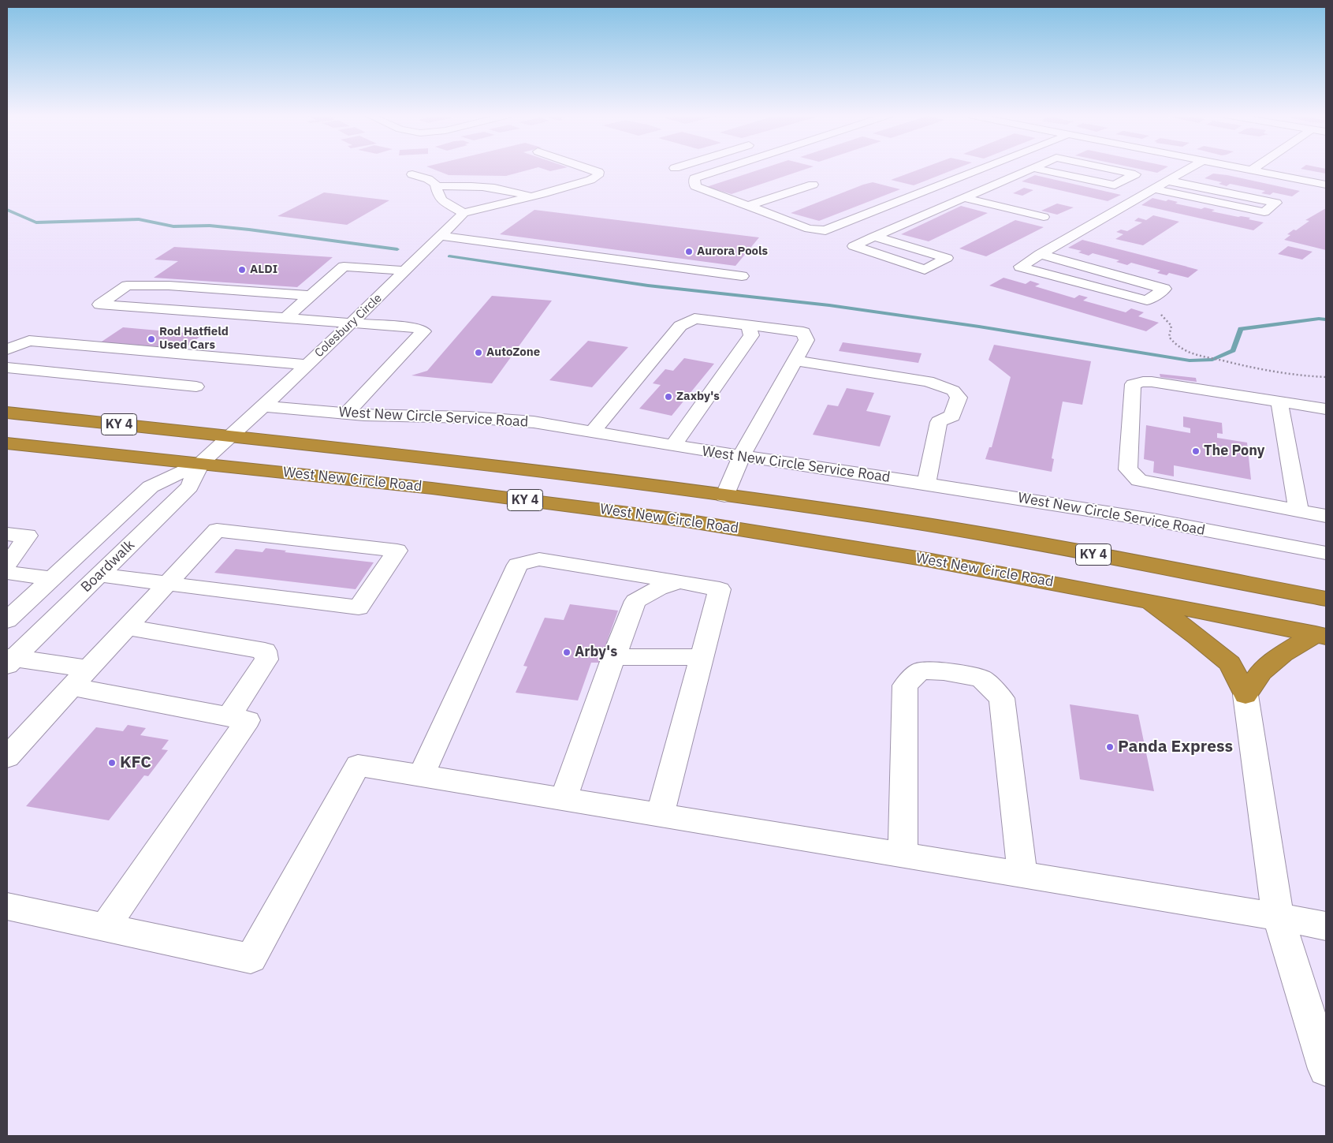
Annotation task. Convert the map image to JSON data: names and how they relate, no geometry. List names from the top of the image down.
{
  "streets": {
    "highway": ["KY 4", "West New Circle Road"],
    "street": ["Colesbury Circle", "West New Circle Service Road", "Boardwalk"]
  },
  "crossings": [
    ["Colesbury Circle", "West New Circle Service Road"],
    ["Colesbury Circle", "West New Circle Road"],
    ["Colesbury Circle", "Boardwalk"],
    ["West New Circle Road", "Boardwalk"]
  ],
  "places": [
    "Aurora Pools",
    "ALDI",
    "Rod Hatfield Used Cars",
    "AutoZone",
    "Zaxby's",
    "The Pony",
    "Arby's",
    "Panda Express",
    "KFC"
  ]
}
